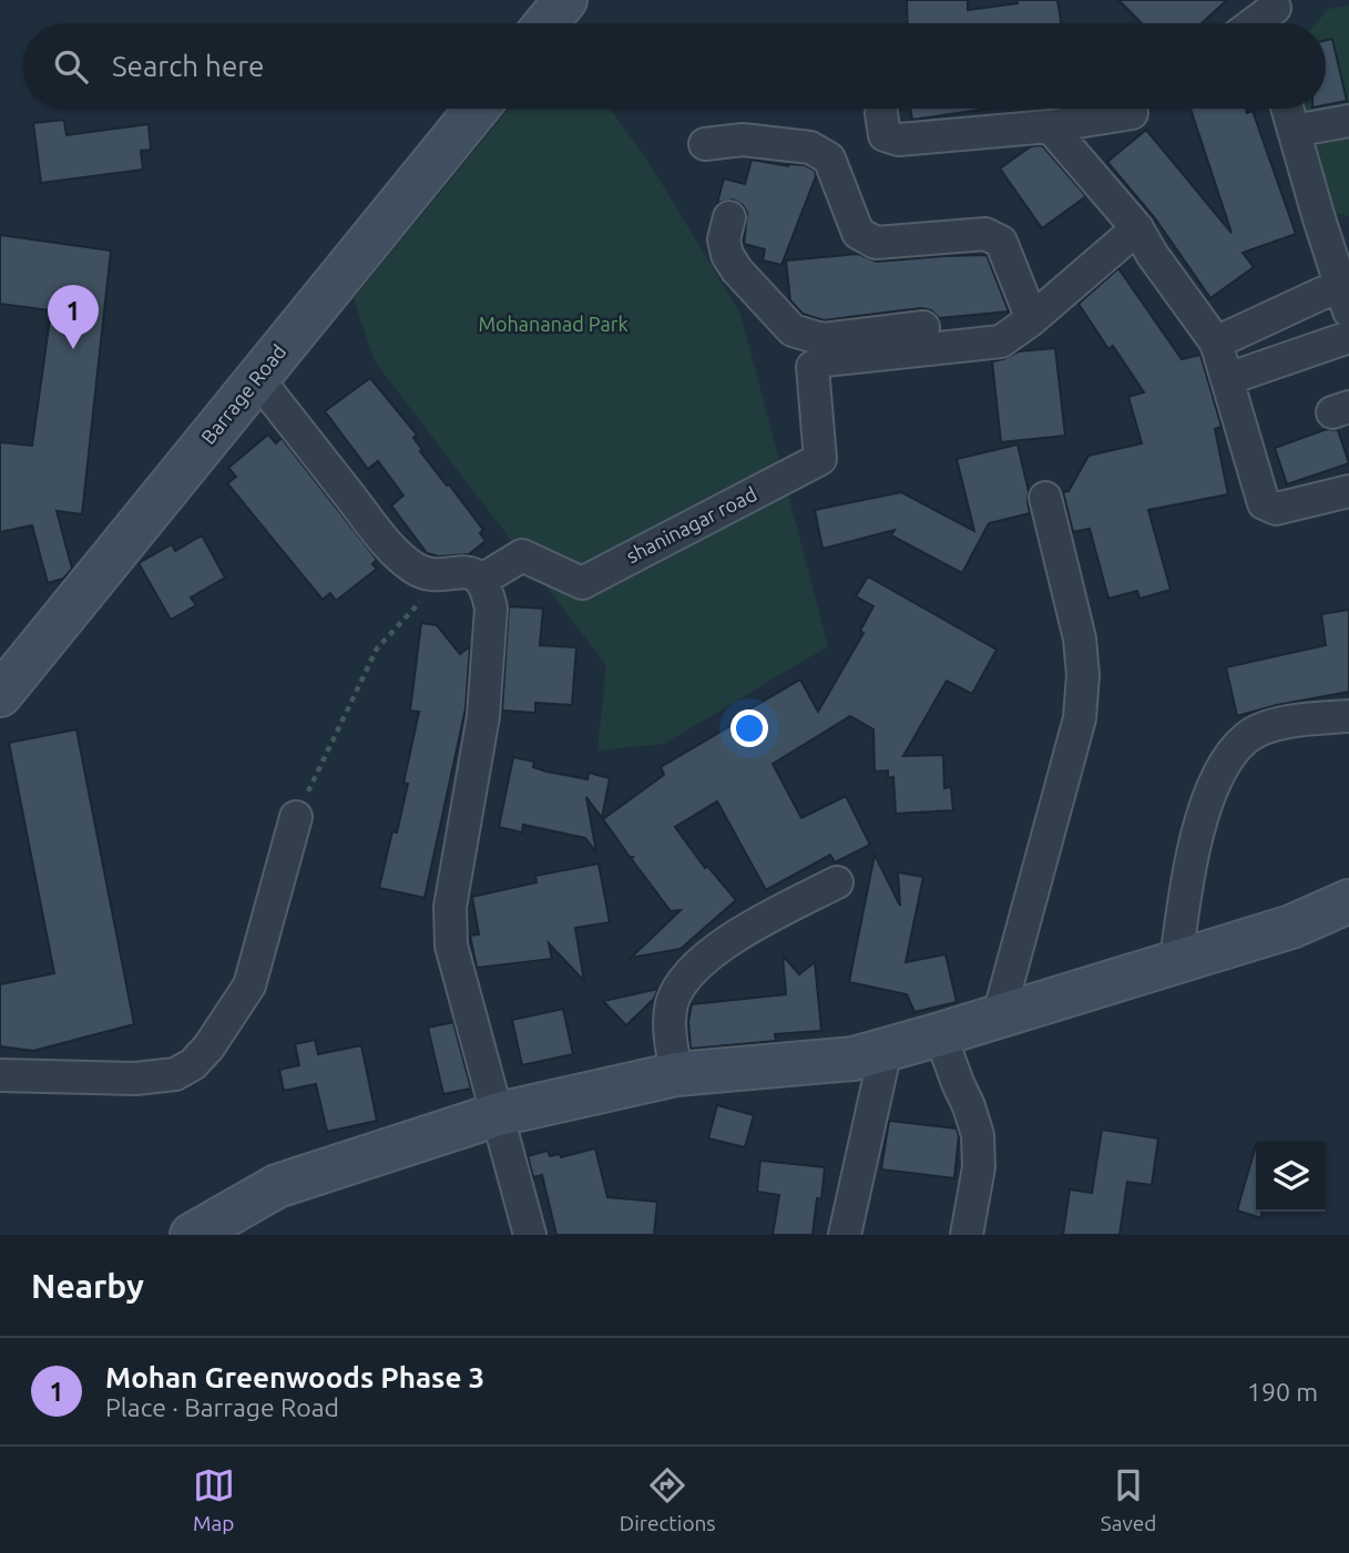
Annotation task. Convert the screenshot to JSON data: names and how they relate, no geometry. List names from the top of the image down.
{
  "streets": {
    "street": ["Barrage Road", "shaninagar road"]
  },
  "parks": ["Mohananad Park"],
  "page": {
    "search": "Search here",
    "pins": "1",
    "heading": "Nearby",
    "list": [
      {
        "mark": "1",
        "name": "Mohan Greenwoods Phase 3",
        "note": "Place · Barrage Road",
        "value": "190 m"
      }
    ],
    "nav": ["Map", "Directions", "Saved"]
  }
}
